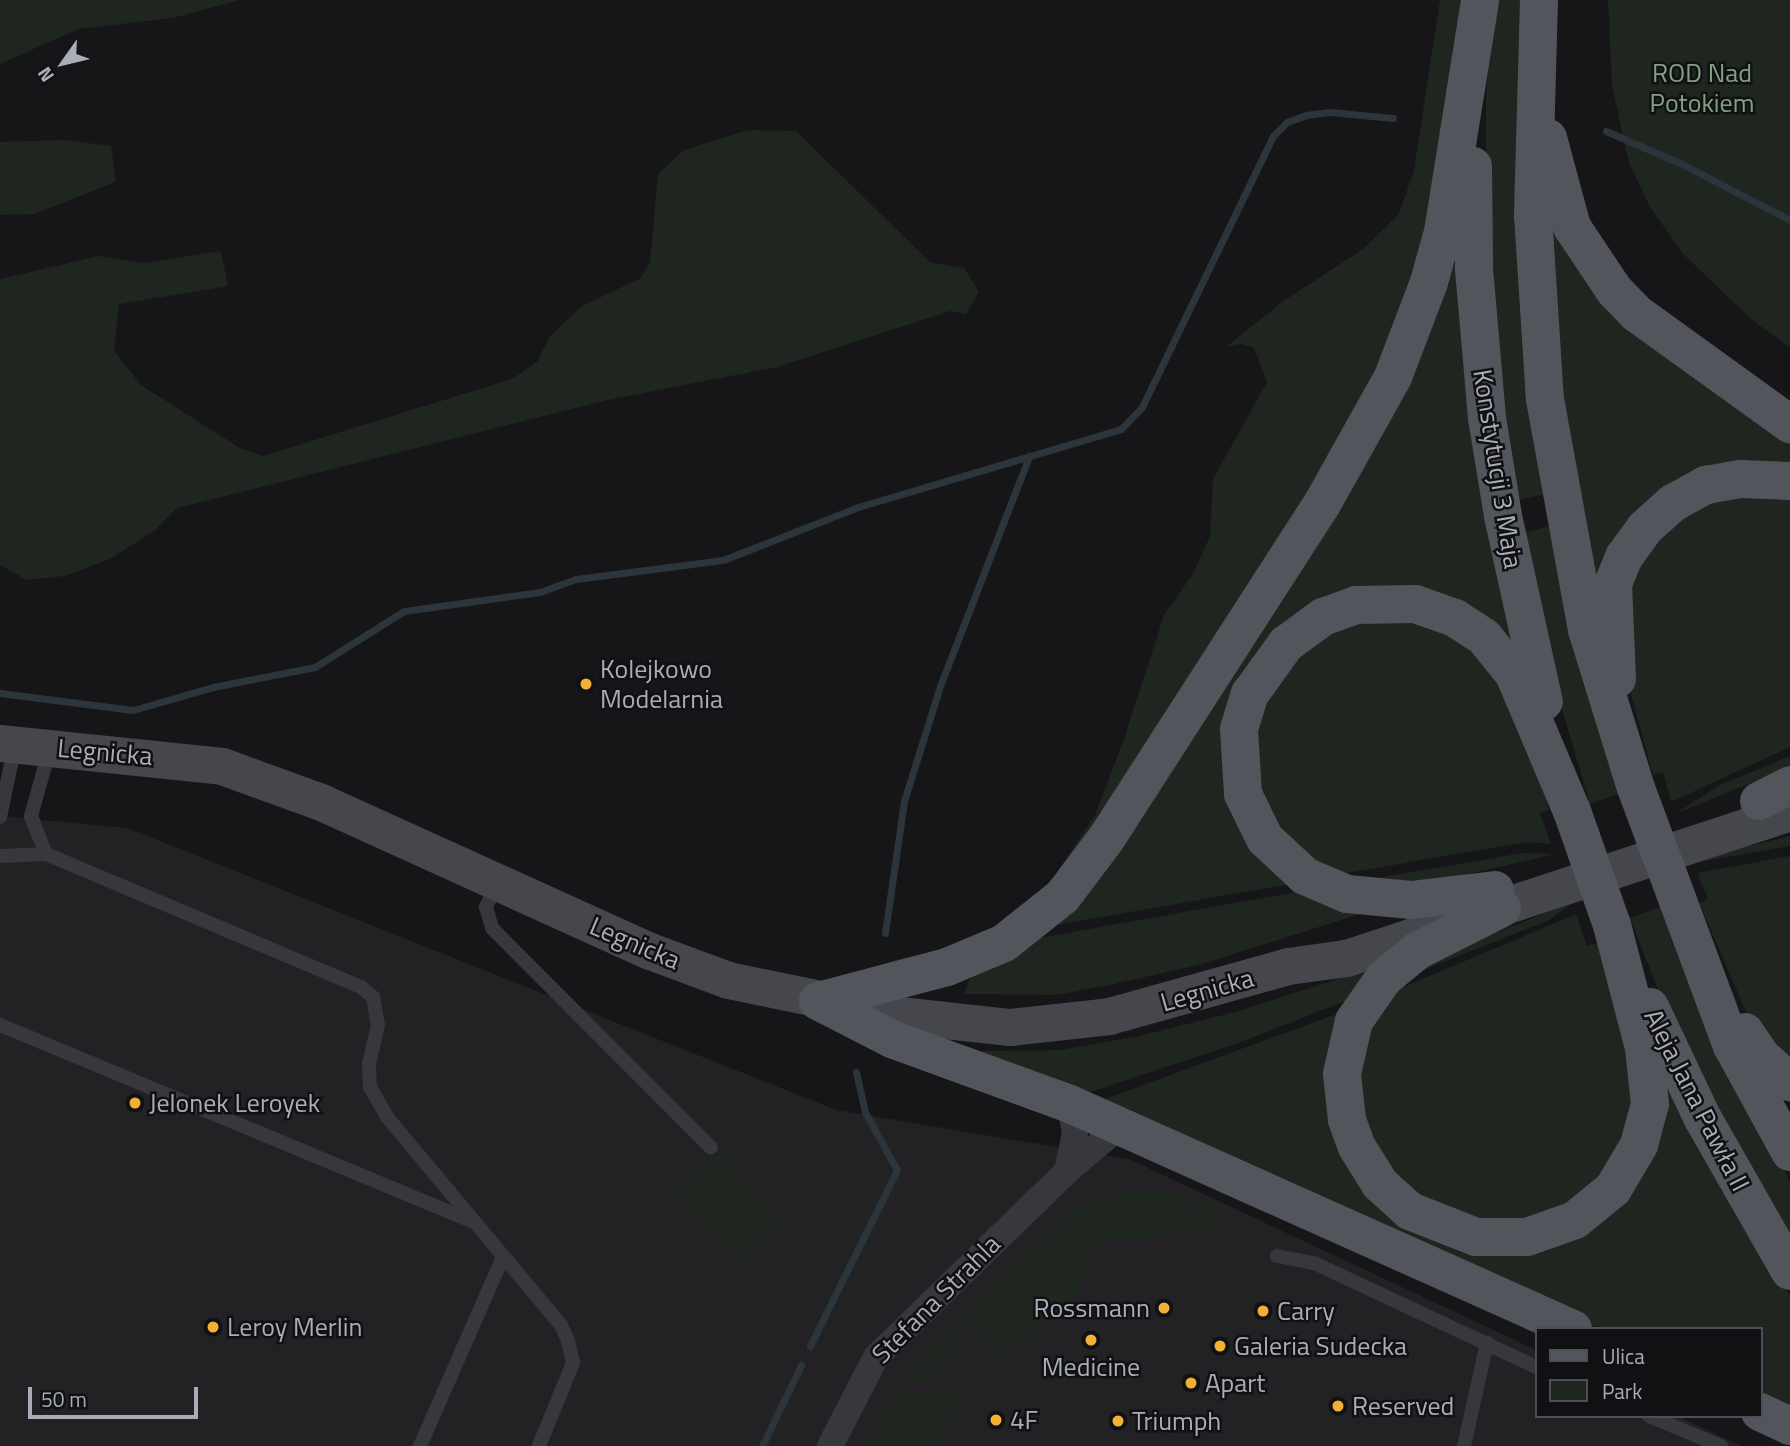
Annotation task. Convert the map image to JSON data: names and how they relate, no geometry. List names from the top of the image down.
{
  "streets": {
    "main road": ["Konstytucji 3 Maja", "Legnicka", "Aleja Jana Pawła II"],
    "street": ["Stefana Strahla"]
  },
  "crossings": [
    ["Konstytucji 3 Maja", "Aleja Jana Pawła II"]
  ],
  "parks": ["ROD Nad Potokiem"],
  "places": [
    "Kolejkowo Modelarnia",
    "Jelonek Leroyek",
    "Rossmann",
    "Carry",
    "Leroy Merlin",
    "Medicine",
    "Galeria Sudecka",
    "Apart",
    "Reserved",
    "4F",
    "Triumph"
  ],
  "legend": ["Ulica", "Park"],
  "scale_bar": "50 m",
  "north": "bottom left"
}
